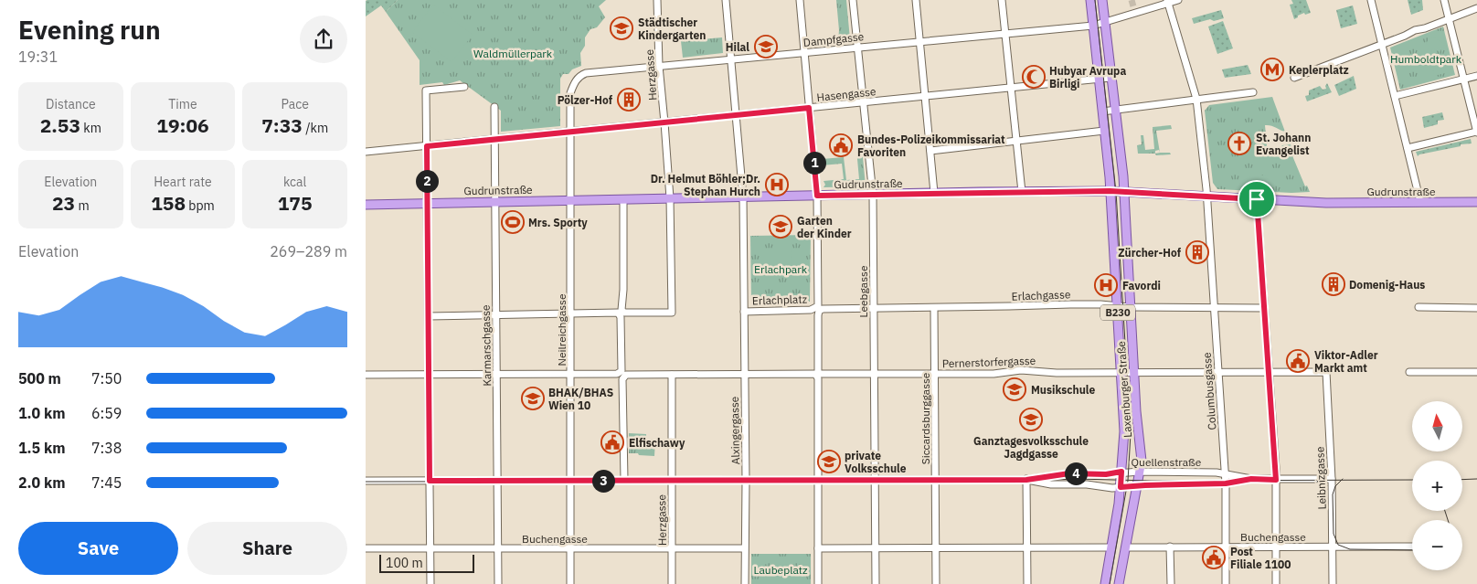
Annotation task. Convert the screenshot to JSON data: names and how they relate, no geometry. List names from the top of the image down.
{
  "streets": {
    "main road": ["Gudrunstraße", "B230", "Laxenburger Straße"],
    "street": [
      "Dampfgasse",
      "Herzgasse",
      "Hasengasse",
      "Leebgasse",
      "Erlachgasse",
      "Erlachplatz",
      "Neilreichgasse",
      "Karmarschgasse",
      "Pernerstorfergasse",
      "Columbusgasse",
      "Siccardsburggasse",
      "Alxingergasse",
      "Quellenstraße",
      "Leibnizgasse",
      "Buchengasse"
    ]
  },
  "crossings": [
    ["Dampfgasse", "Herzgasse"],
    ["Dampfgasse", "Leebgasse"],
    ["Dampfgasse", "Neilreichgasse"],
    ["Dampfgasse", "Laxenburger Straße"],
    ["Herzgasse", "Hasengasse"],
    ["Herzgasse", "Gudrunstraße"],
    ["Herzgasse", "Pernerstorfergasse"],
    ["Herzgasse", "Quellenstraße"],
    ["Herzgasse", "Buchengasse"],
    ["Hasengasse", "Leebgasse"],
    ["Hasengasse", "Neilreichgasse"],
    ["Hasengasse", "Karmarschgasse"],
    ["Hasengasse", "Laxenburger Straße"],
    ["Gudrunstraße", "Leebgasse"],
    ["Gudrunstraße", "Erlachplatz"],
    ["Gudrunstraße", "Neilreichgasse"],
    ["Gudrunstraße", "Karmarschgasse"],
    ["Gudrunstraße", "Laxenburger Straße"],
    ["Gudrunstraße", "Columbusgasse"],
    ["Leebgasse", "Erlachgasse"],
    ["Leebgasse", "Pernerstorfergasse"],
    ["Leebgasse", "Quellenstraße"],
    ["Erlachgasse", "Pernerstorfergasse"],
    ["Erlachgasse", "Laxenburger Straße"],
    ["Erlachgasse", "Columbusgasse"],
    ["Erlachgasse", "Siccardsburggasse"],
    ["Erlachplatz", "Alxingergasse"],
    ["Neilreichgasse", "Pernerstorfergasse"],
    ["Neilreichgasse", "Quellenstraße"],
    ["Neilreichgasse", "Buchengasse"],
    ["Karmarschgasse", "Pernerstorfergasse"],
    ["Karmarschgasse", "Quellenstraße"],
    ["Karmarschgasse", "Buchengasse"],
    ["Pernerstorfergasse", "Laxenburger Straße"],
    ["Pernerstorfergasse", "Columbusgasse"],
    ["Pernerstorfergasse", "Siccardsburggasse"],
    ["Pernerstorfergasse", "Alxingergasse"],
    ["Pernerstorfergasse", "Leibnizgasse"],
    ["Laxenburger Straße", "Quellenstraße"],
    ["Laxenburger Straße", "Buchengasse"],
    ["Columbusgasse", "Quellenstraße"],
    ["Columbusgasse", "Buchengasse"],
    ["Siccardsburggasse", "Quellenstraße"],
    ["Alxingergasse", "Quellenstraße"],
    ["Alxingergasse", "Buchengasse"],
    ["Quellenstraße", "Leibnizgasse"],
    ["Leibnizgasse", "Buchengasse"]
  ],
  "parks": [
    "Waldmüllerpark",
    "Humboldtpark",
    "Erlachpark",
    "Laubeplatz"
  ],
  "places": {
    "school or university": [
      "Städtischer Kindergarten",
      "Hilal",
      "Garten der Kinder",
      "Musikschule",
      "BHAK/BHAS Wien 10",
      "Ganztagesvolksschule Jagdgasse",
      "private Volksschule"
    ],
    "metro station": ["Keplerplatz"],
    "mosque": ["Hubyar Avrupa Birligi"],
    "building": ["Pölzer-Hof", "Zürcher-Hof", "Domenig-Haus"],
    "church": ["St. Johann Evangelist"],
    "public building": [
      "Bundes-Polizeikommissariat Favoriten",
      "Viktor-Adler Markt amt",
      "Elfischawy",
      "Post Filiale 1100"
    ],
    "hospital": ["Dr. Helmut Böhler;Dr. Stephan Hurch", "Favordi"],
    "sports": ["Mrs. Sporty"]
  },
  "scale_bar": "100 m",
  "north": "top",
  "page": {
    "heading": ["Evening run", "19:31"],
    "stats": [
      ["Distance", "2.53 km"],
      ["Time", "19:06"],
      ["Pace", "7:33 /km"],
      ["Elevation", "23 m"],
      ["Heart rate", "158 bpm"],
      ["kcal", "175"]
    ],
    "pins": [
      "1",
      "2",
      "4",
      "3"
    ],
    "chart": ["Elevation", "269–289 m"],
    "list": [
      {
        "name": "500 m",
        "note": "7:50"
      },
      {
        "name": "1.0 km",
        "note": "6:59"
      },
      {
        "name": "1.5 km",
        "note": "7:38"
      },
      {
        "name": "2.0 km",
        "note": "7:45"
      }
    ],
    "map_buttons": ["+", "−"],
    "buttons": ["Save", "Share"],
    "scale": "100 m"
  }
}
